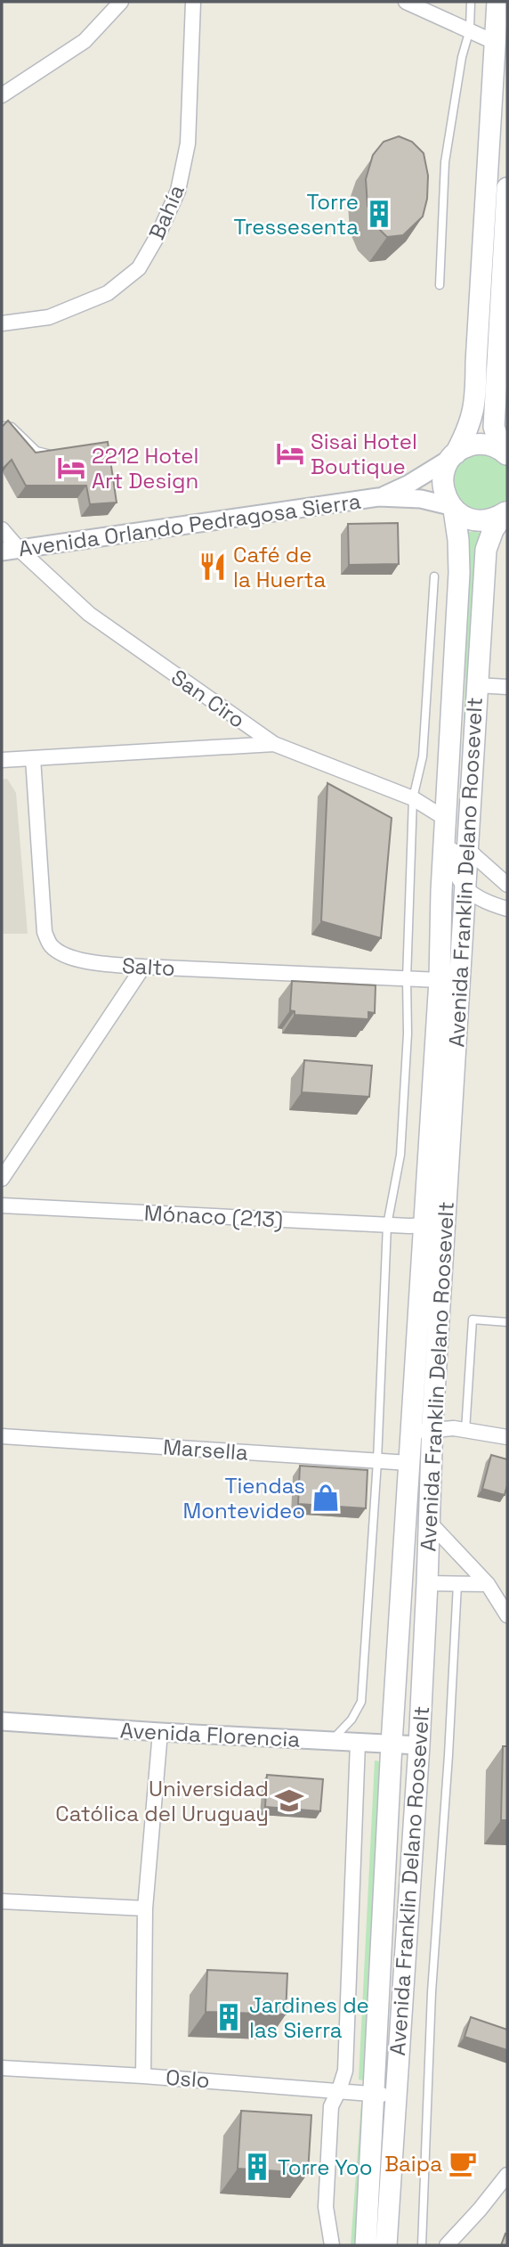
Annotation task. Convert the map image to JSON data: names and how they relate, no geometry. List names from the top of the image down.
{
  "streets": {
    "main road": ["Avenida Franklin Delano Roosevelt"],
    "street": [
      "Bahía",
      "Avenida Orlando Pedragosa Sierra",
      "San Ciro",
      "Salto",
      "Mónaco (213)",
      "Marsella",
      "Avenida Florencia",
      "Oslo"
    ]
  },
  "crossings": [
    ["Avenida Orlando Pedragosa Sierra", "San Ciro"],
    ["Avenida Orlando Pedragosa Sierra", "Avenida Franklin Delano Roosevelt"],
    ["San Ciro", "Avenida Franklin Delano Roosevelt"],
    ["Avenida Franklin Delano Roosevelt", "Salto"],
    ["Avenida Franklin Delano Roosevelt", "Mónaco (213)"],
    ["Avenida Franklin Delano Roosevelt", "Marsella"],
    ["Avenida Franklin Delano Roosevelt", "Avenida Florencia"],
    ["Avenida Franklin Delano Roosevelt", "Oslo"]
  ],
  "places": {
    "building": ["Torre Tressesenta", "Jardines de las Sierra", "Torre Yoo"],
    "hotel": ["Sisai Hotel Boutique", "2212 Hotel Art Design"],
    "restaurant": ["Café de la Huerta"],
    "shop": ["Tiendas Montevideo"],
    "school or university": ["Universidad Católica del Uruguay"],
    "cafe": ["Baipa"]
  }
}
